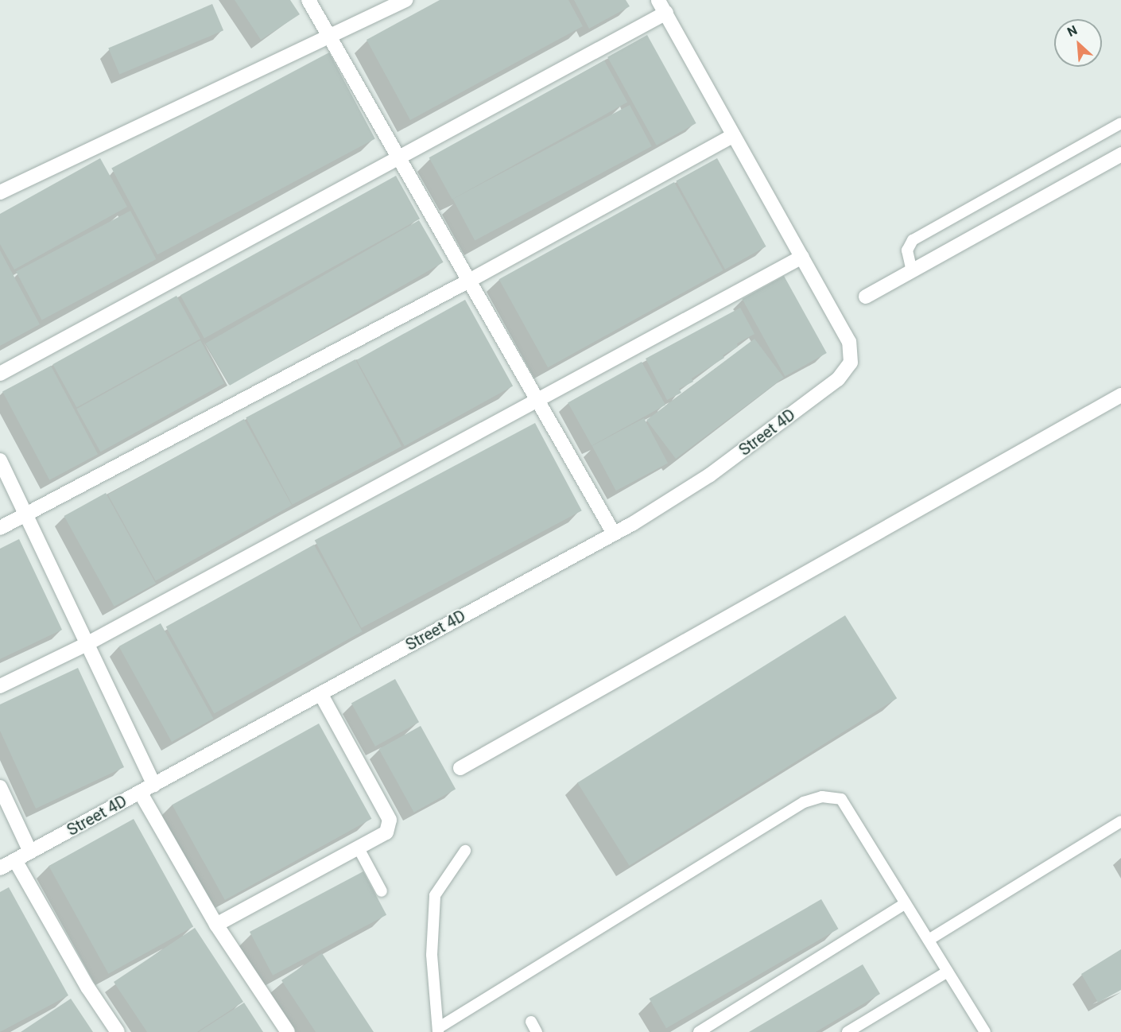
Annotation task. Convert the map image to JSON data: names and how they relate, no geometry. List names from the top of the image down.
{
  "streets": {
    "street": ["Street 4D"]
  },
  "north": "top left"
}
